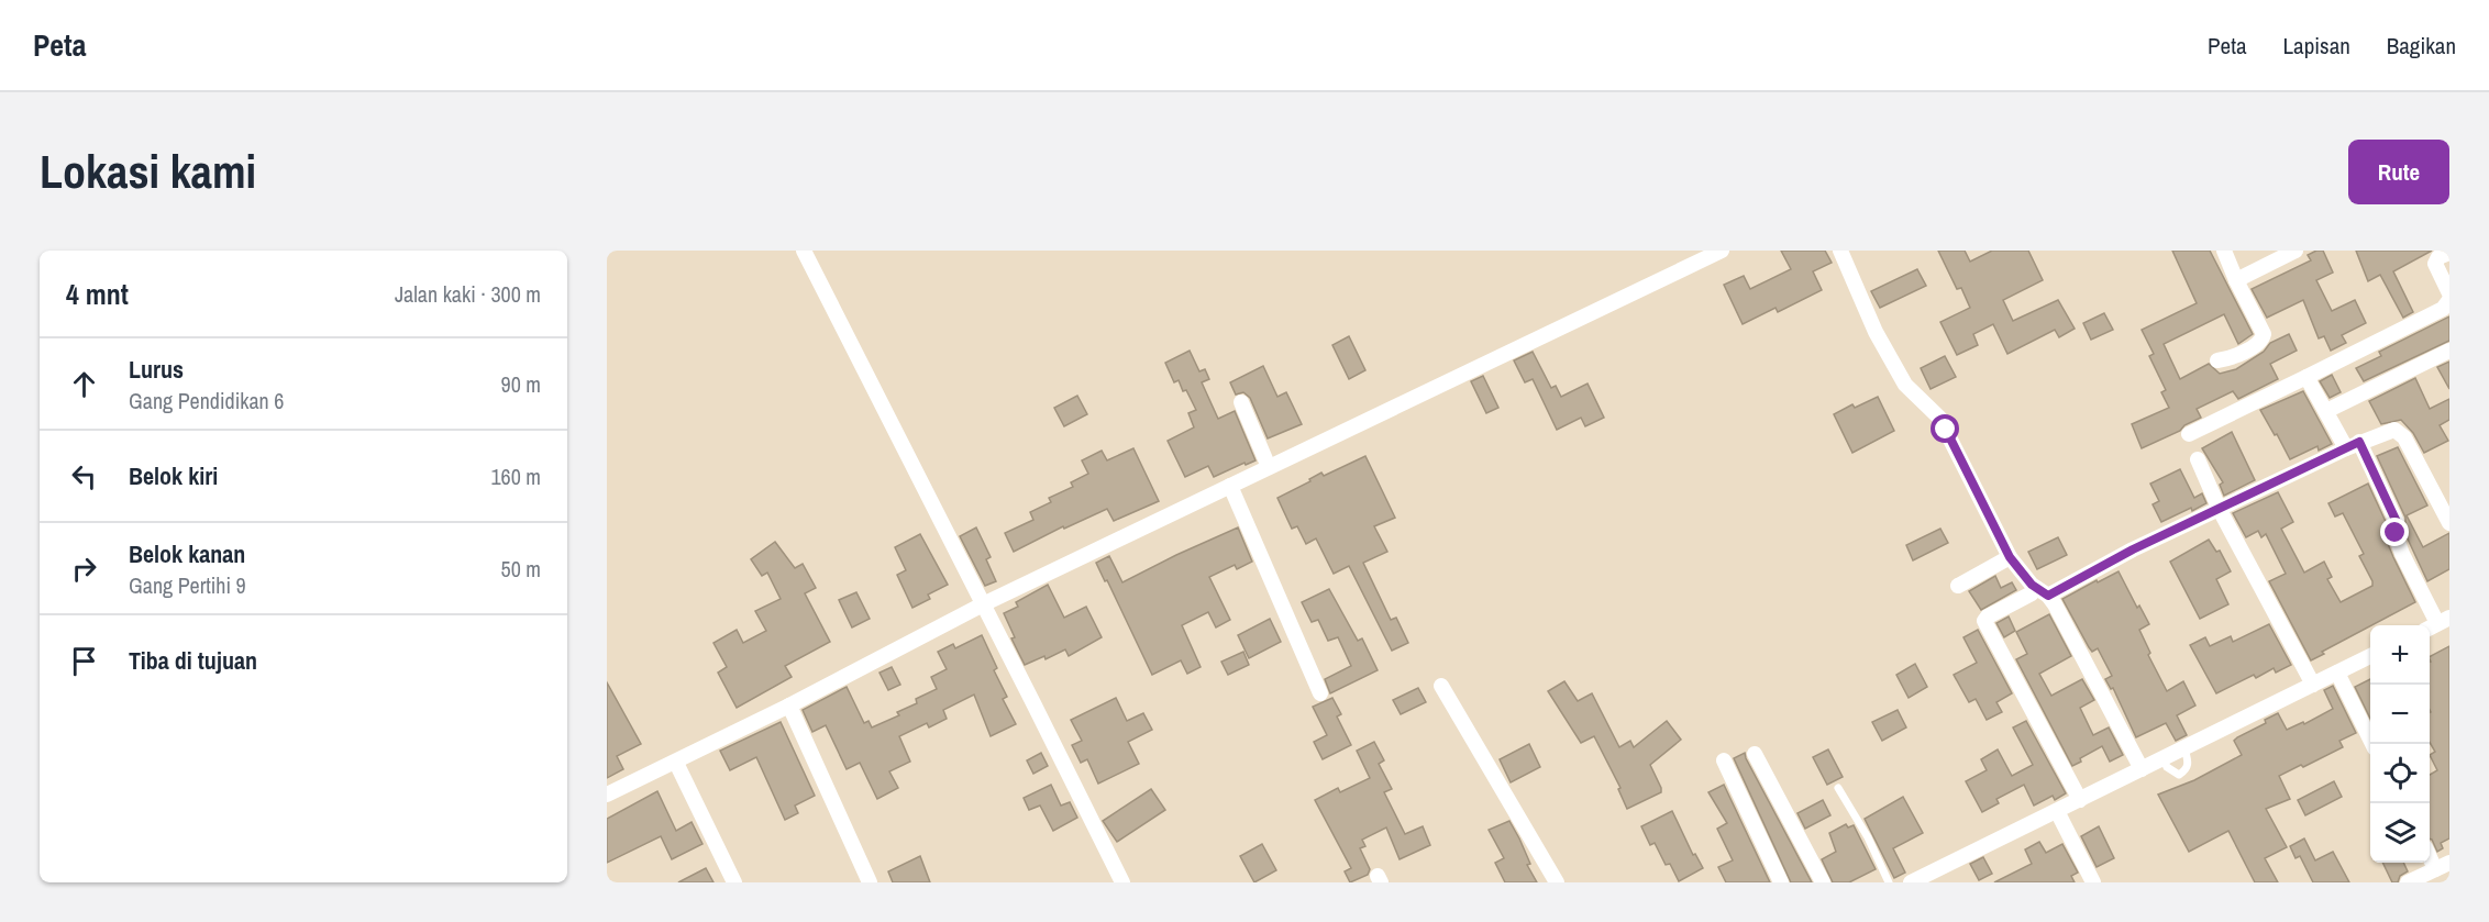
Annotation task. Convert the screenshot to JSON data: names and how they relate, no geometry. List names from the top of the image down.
{
  "page": {
    "header": "Peta",
    "nav": ["Peta", "Lapisan", "Bagikan"],
    "buttons": "Rute",
    "title": "Lokasi kami",
    "heading": ["4 mnt", "Jalan kaki · 300 m"],
    "list": [
      ["Lurus", "Gang Pendidikan 6", "90 m"],
      ["Belok kiri", "160 m"],
      ["Belok kanan", "Gang Pertihi 9", "50 m"],
      "Tiba di tujuan"
    ],
    "map_buttons": ["+", "−"]
  }
}
